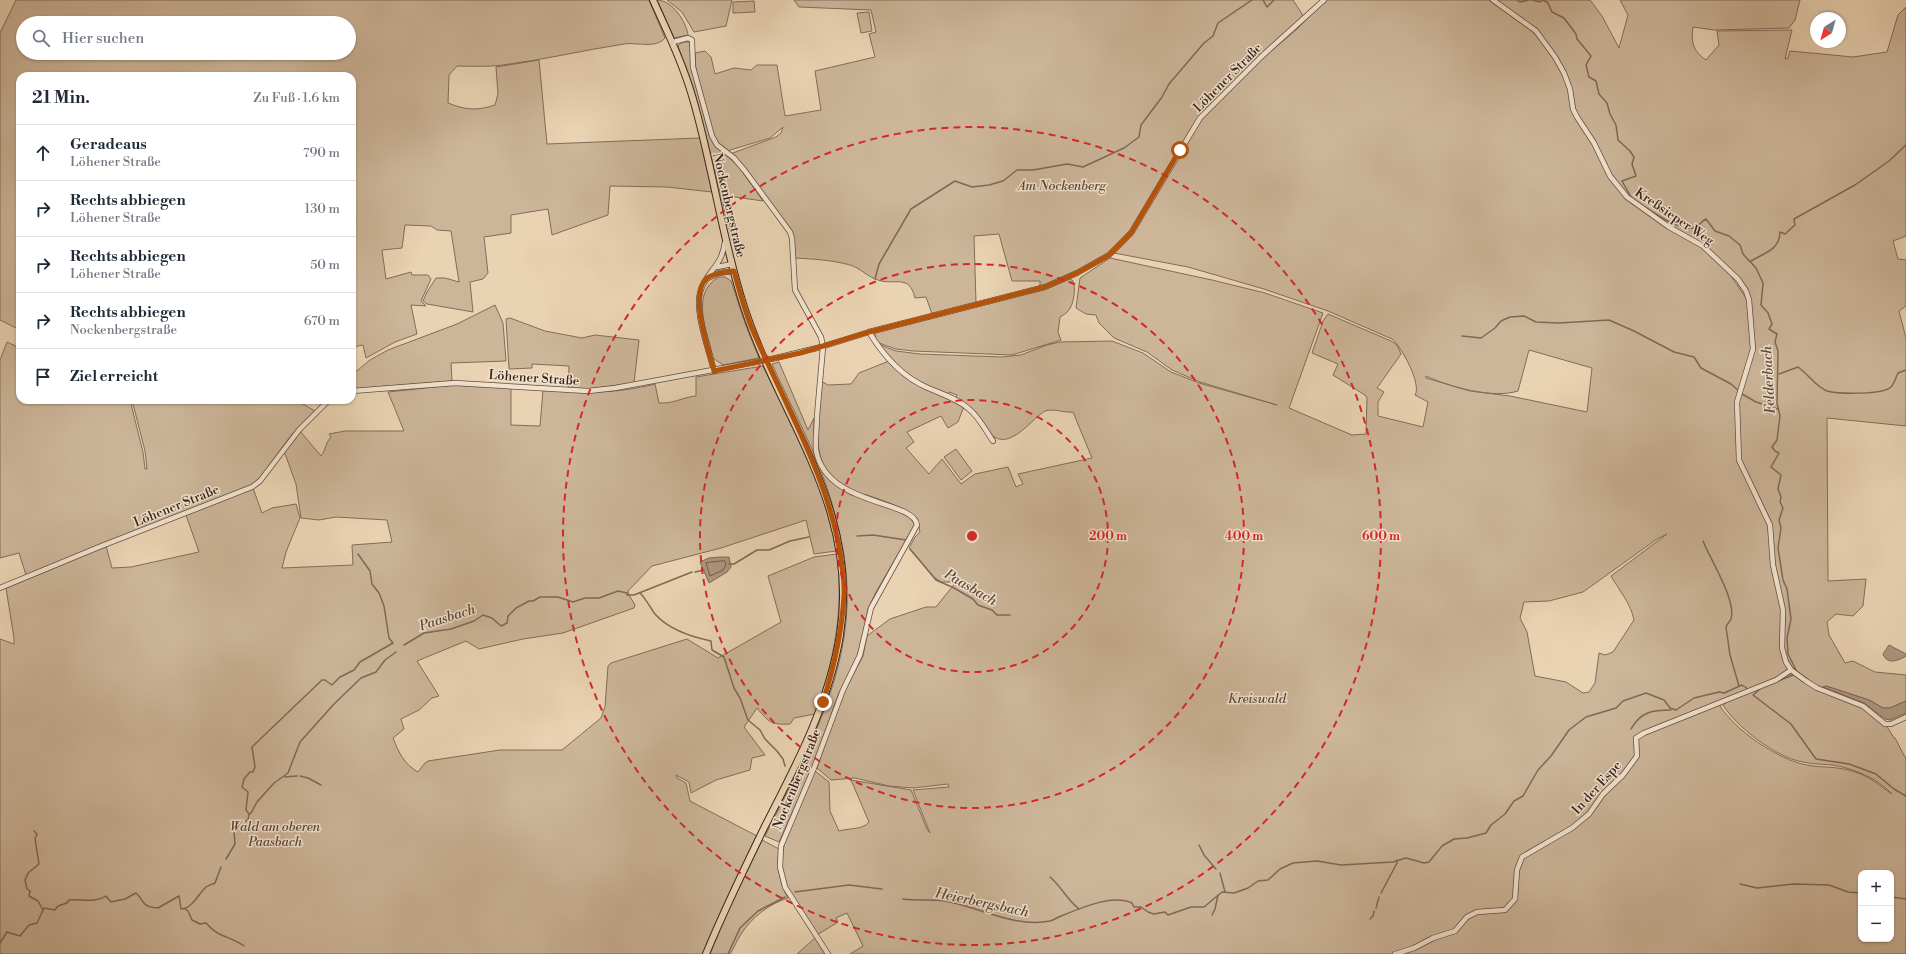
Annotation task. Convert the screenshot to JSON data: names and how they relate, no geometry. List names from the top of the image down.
{
  "streets": {
    "main road": ["Nockenbergstraße"],
    "street": ["Löhener Straße", "Kreßsieper Weg", "In der Espe"]
  },
  "crossings": [
    ["Löhener Straße", "Nockenbergstraße"],
    ["Kreßsieper Weg", "In der Espe"]
  ],
  "water": ["Felderbach", "Paasbach", "Heierbergsbach"],
  "parks": ["Am Nockenberg", "Kreiswald", "Wald am oberen Paasbach"],
  "north": "bottom left",
  "page": {
    "search": "Hier suchen",
    "heading": ["21 Min.", "Zu Fuß · 1.6 km"],
    "list": [
      ["Geradeaus", "Löhener Straße", "790 m"],
      ["Rechts abbiegen", "Löhener Straße", "130 m"],
      ["Rechts abbiegen", "Löhener Straße", "50 m"],
      ["Rechts abbiegen", "Nockenbergstraße", "670 m"],
      "Ziel erreicht"
    ],
    "map_buttons": ["+", "−"]
  },
  "rings": ["200 m", "400 m", "600 m"]
}
